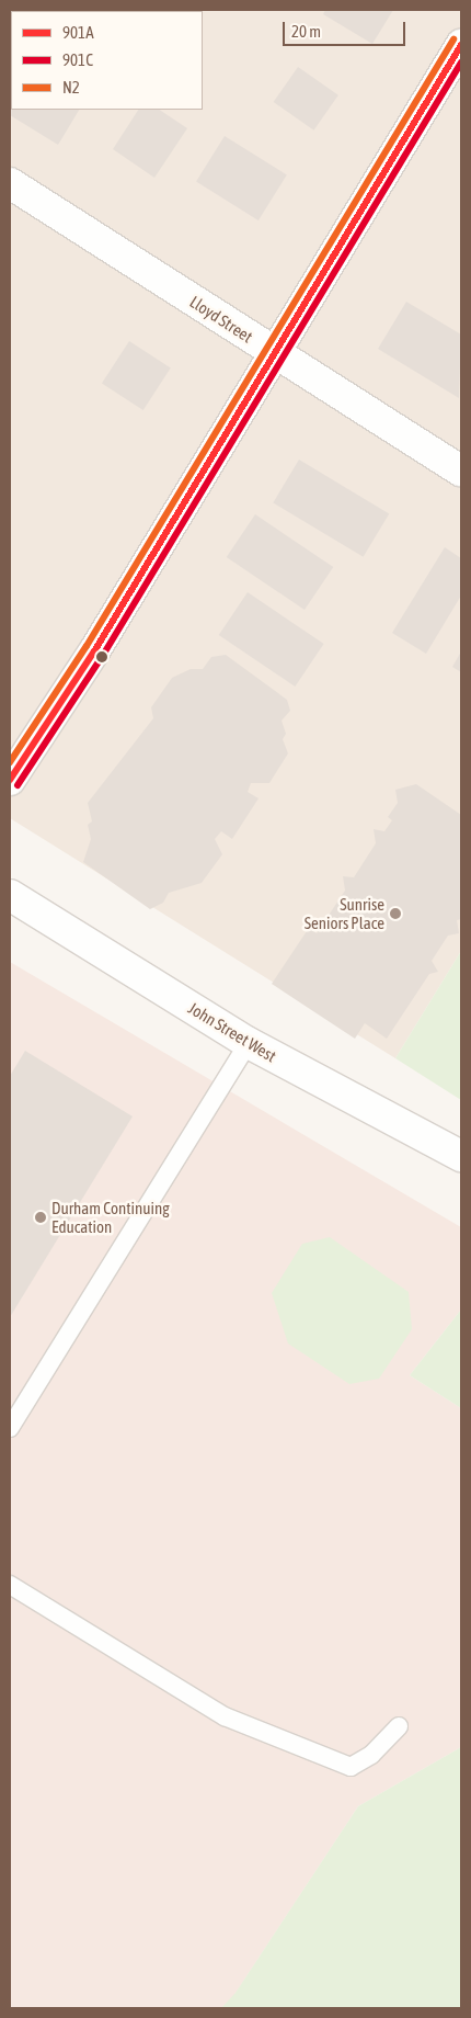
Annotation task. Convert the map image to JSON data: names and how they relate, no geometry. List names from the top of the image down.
{
  "streets": {
    "street": ["Lloyd Street", "John Street West"]
  },
  "places": ["Sunrise Seniors Place", "Durham Continuing Education"],
  "lines": ["transit line N2", "transit line 901A", "transit line 901C"],
  "legend": ["901A", "901C", "N2"],
  "scale_bar": "20 m"
}
